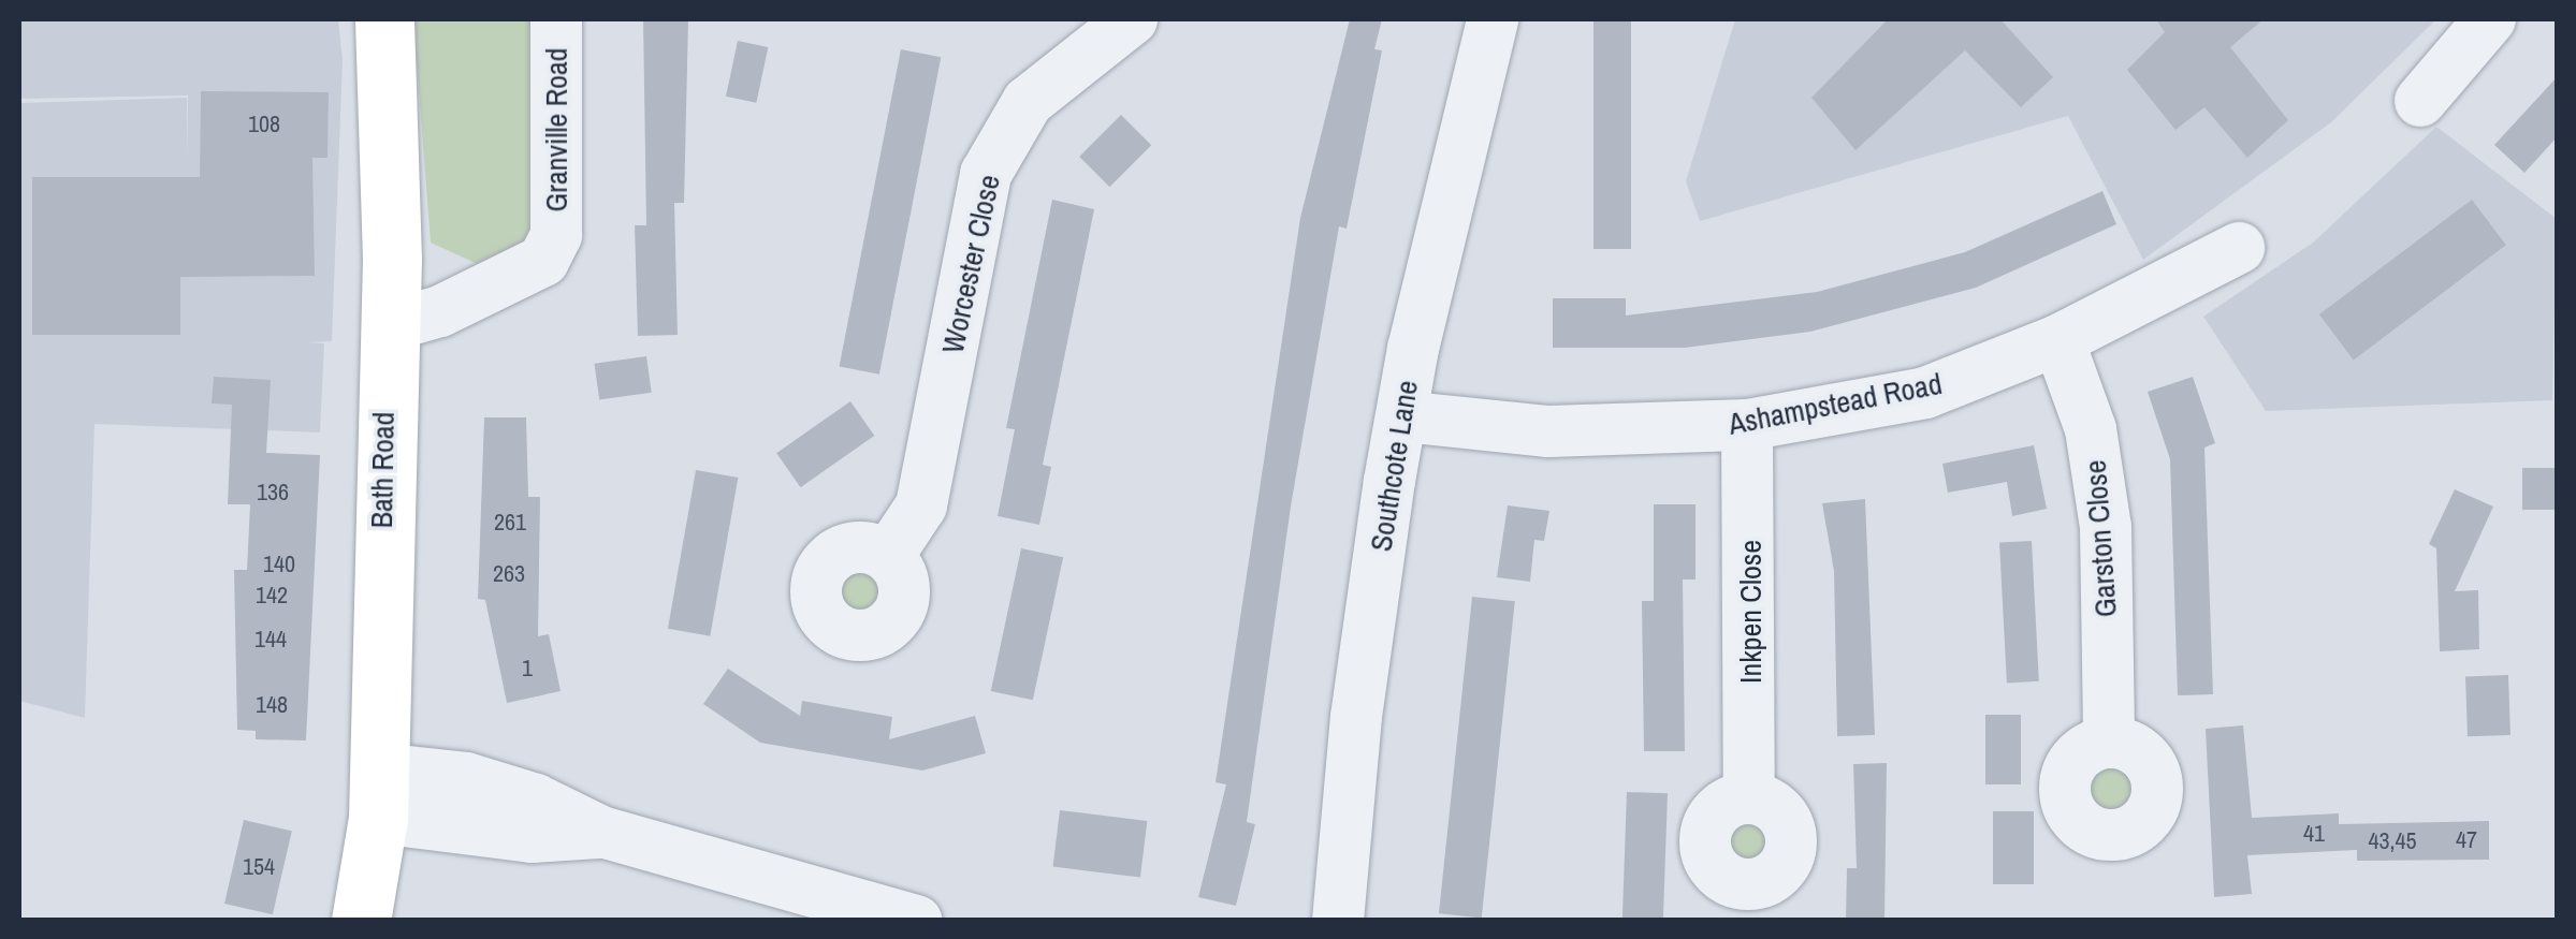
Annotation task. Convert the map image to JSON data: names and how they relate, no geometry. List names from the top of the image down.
{
  "streets": {
    "main road": ["Bath Road"],
    "street": [
      "Granville Road",
      "Worcester Close",
      "Ashampstead Road",
      "Southcote Lane",
      "Garston Close",
      "Inkpen Close"
    ]
  },
  "crossings": [
    ["Granville Road", "Bath Road"],
    ["Ashampstead Road", "Southcote Lane"],
    ["Ashampstead Road", "Garston Close"],
    ["Ashampstead Road", "Inkpen Close"]
  ],
  "house_numbers": [
    "108",
    "136",
    "261",
    "140",
    "263",
    "142",
    "144",
    "1",
    "148",
    "41",
    "47",
    "43,45",
    "154"
  ]
}
